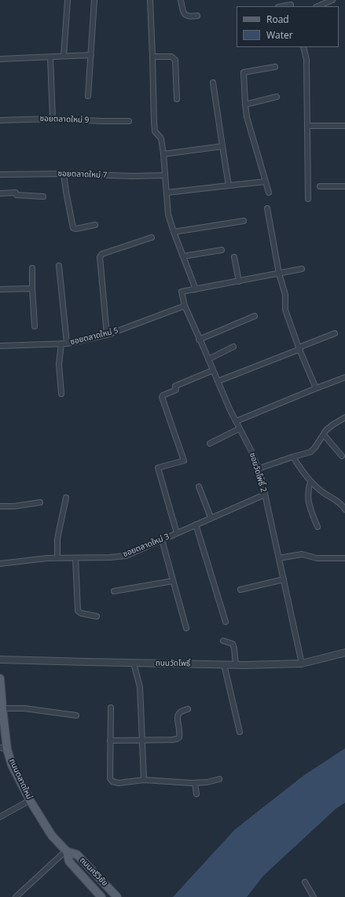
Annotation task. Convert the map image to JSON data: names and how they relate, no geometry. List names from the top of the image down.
{
  "streets": {
    "main road": ["ถนนตลาดใหม่", "ถนนศรีวิชัย"],
    "street": [
      "ซอยตลาดใหม่ 9",
      "ซอยตลาดใหม่ 7",
      "ซอยตลาดใหม่ 5",
      "ซอยวัดโพธิ์ 2",
      "ซอยตลาดใหม่ 3",
      "ถนนวัดโพธิ์"
    ]
  },
  "crossings": [
    ["ซอยตลาดใหม่ 5", "ซอยวัดโพธิ์ 2"],
    ["ซอยวัดโพธิ์ 2", "ซอยตลาดใหม่ 3"],
    ["ซอยวัดโพธิ์ 2", "ถนนวัดโพธิ์"],
    ["ถนนตลาดใหม่", "ถนนศรีวิชัย"]
  ],
  "legend": ["Road", "Water"]
}
